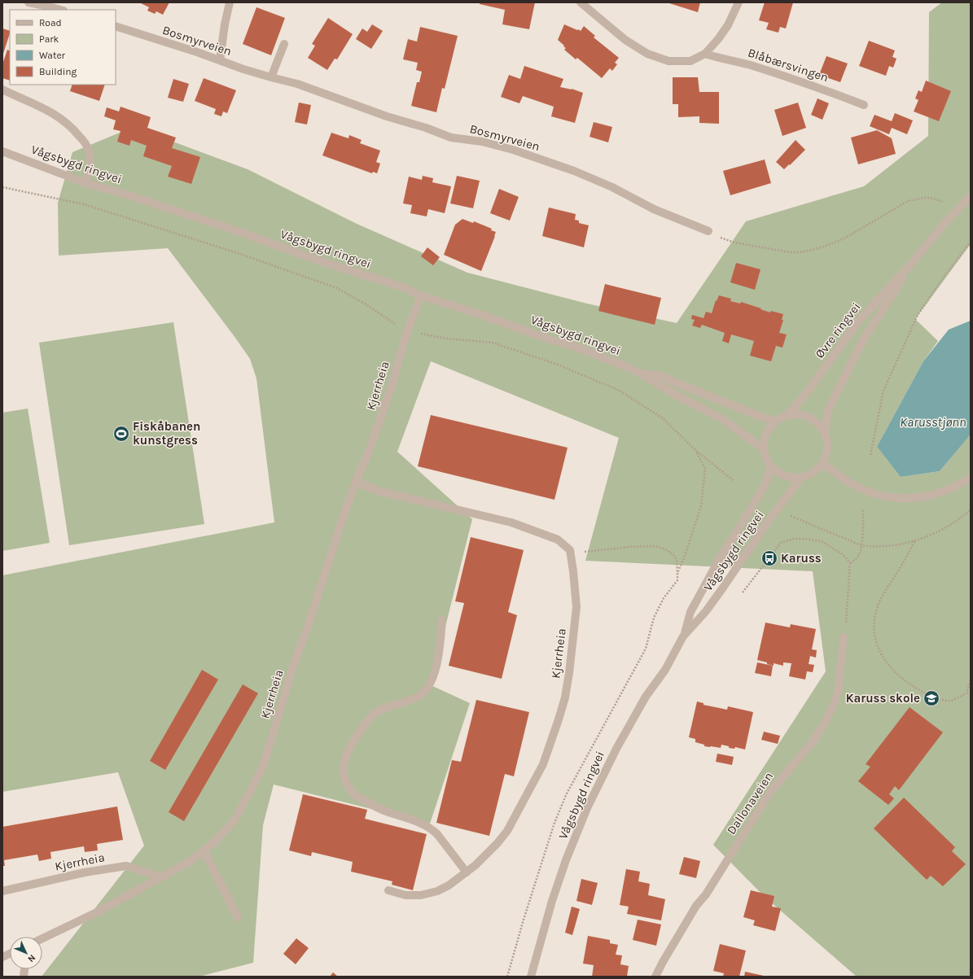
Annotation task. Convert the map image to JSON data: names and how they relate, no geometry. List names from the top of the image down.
{
  "streets": {
    "street": [
      "Bosmyrveien",
      "Blåbærsvingen",
      "Vågsbygd ringvei",
      "Øvre ringvei",
      "Kjerrheia",
      "Dallonaveien"
    ]
  },
  "crossings": [
    ["Vågsbygd ringvei", "Øvre ringvei"],
    ["Vågsbygd ringvei", "Kjerrheia"]
  ],
  "water": ["Karusstjønn"],
  "places": {
    "sports": ["Fiskåbanen kunstgress"],
    "bus stop": ["Karuss"],
    "school or university": ["Karuss skole"]
  },
  "legend": [
    "Road",
    "Park",
    "Water",
    "Building"
  ],
  "north": "bottom right"
}
